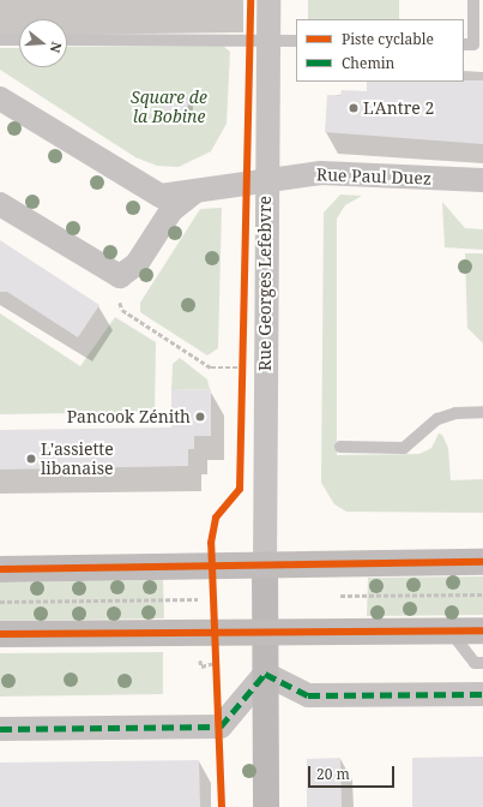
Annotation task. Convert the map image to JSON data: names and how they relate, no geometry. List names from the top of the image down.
{
  "streets": {
    "street": ["Rue Paul Duez", "Rue Georges Lefebvre"]
  },
  "crossings": [
    ["Rue Paul Duez", "Rue Georges Lefebvre"]
  ],
  "parks": ["Square de la Bobine"],
  "places": ["L'Antre 2", "Pancook Zénith", "L'assiette libanaise"],
  "legend": ["Piste cyclable", "Chemin"],
  "scale_bar": "20 m",
  "north": "right"
}
